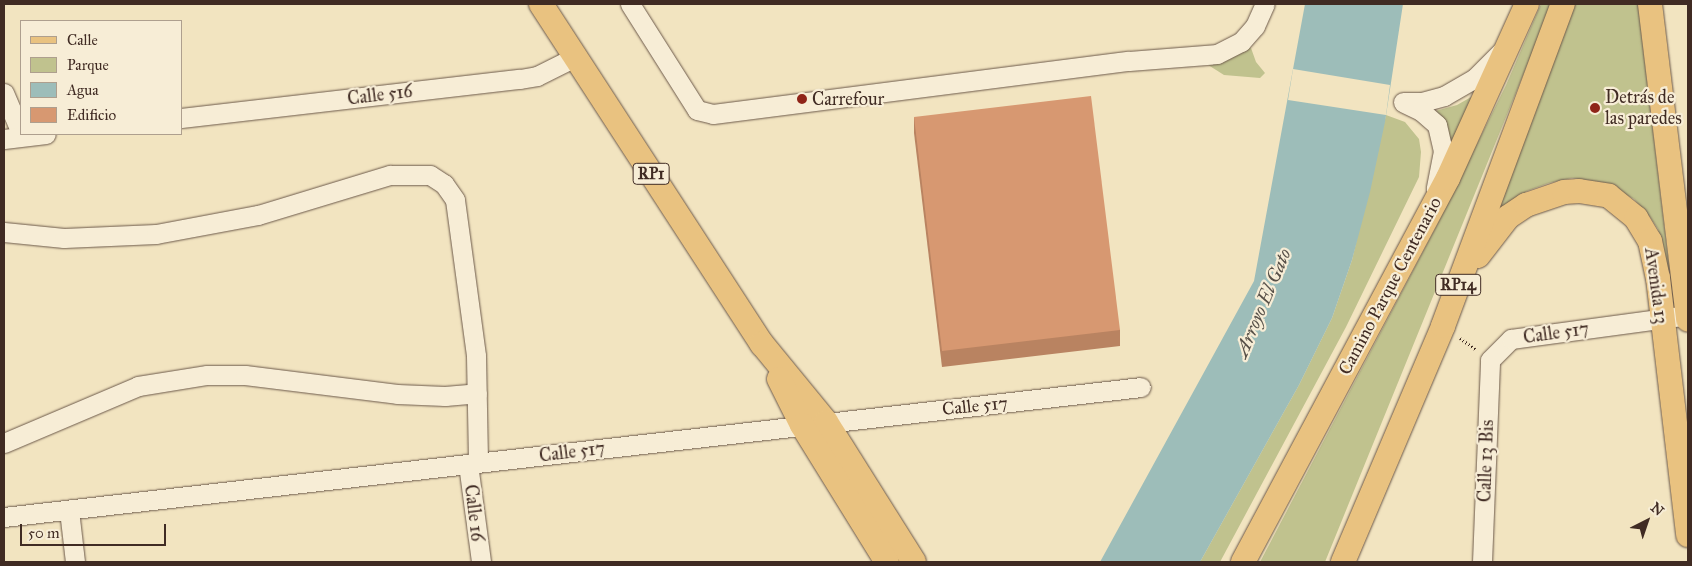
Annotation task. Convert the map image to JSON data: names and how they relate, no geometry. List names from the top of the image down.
{
  "streets": {
    "main road": [
      "RP1",
      "RP14",
      "Camino Parque Centenario",
      "Avenida 13"
    ],
    "street": [
      "Calle 516",
      "Calle 517",
      "Calle 13 Bis",
      "Calle 16"
    ]
  },
  "crossings": [
    ["Calle 516", "RP1"],
    ["RP1", "Calle 517"],
    ["RP14", "Avenida 13"],
    ["Avenida 13", "Calle 517"],
    ["Calle 517", "Calle 13 Bis"],
    ["Calle 517", "Calle 16"]
  ],
  "water": ["Arroyo El Gato"],
  "places": ["Carrefour", "Detrás de las paredes"],
  "legend": [
    "Calle",
    "Parque",
    "Agua",
    "Edificio"
  ],
  "scale_bar": "50 m",
  "north": "top right"
}
